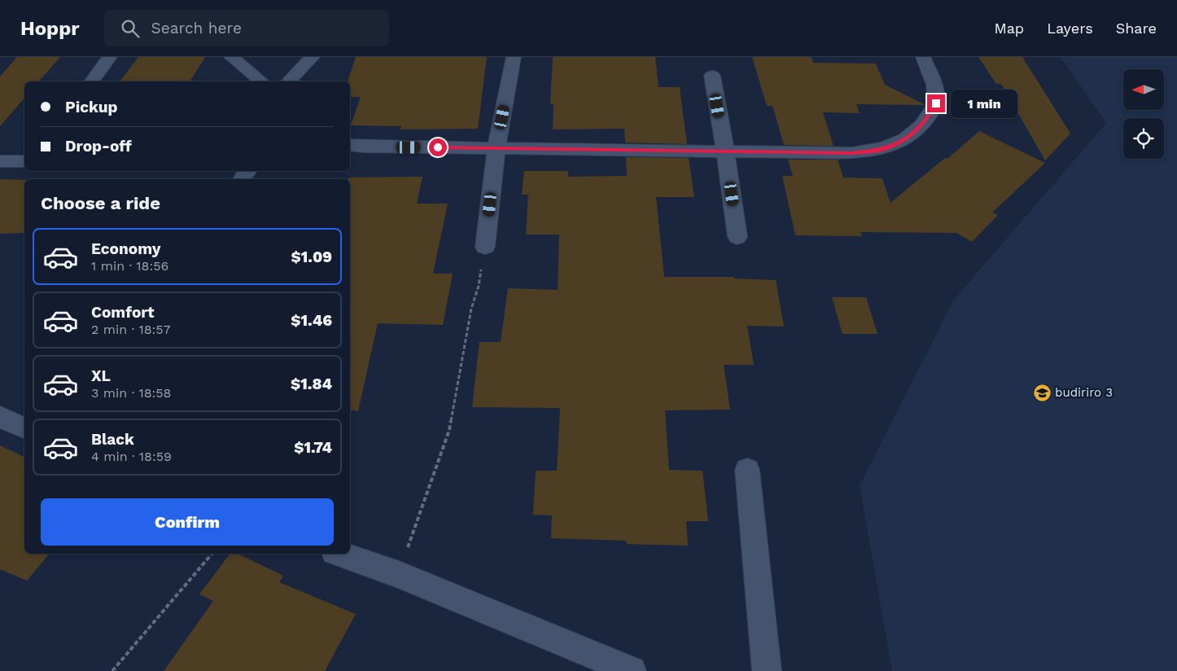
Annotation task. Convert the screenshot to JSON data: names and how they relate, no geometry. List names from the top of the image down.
{
  "places": {
    "school or university": ["budiriro 3"]
  },
  "north": "left",
  "page": {
    "header": "Hoppr",
    "search": "Search here",
    "nav": ["Map", "Layers", "Share"],
    "banner": ["Pickup", "Drop-off"],
    "bubble": "1 min",
    "heading": "Choose a ride",
    "list": [
      {
        "name": "Economy",
        "note": "1 min · 18:56",
        "value": "$1.09"
      },
      {
        "name": "Comfort",
        "note": "2 min · 18:57",
        "value": "$1.46"
      },
      {
        "name": "XL",
        "note": "3 min · 18:58",
        "value": "$1.84"
      },
      {
        "name": "Black",
        "note": "4 min · 18:59",
        "value": "$1.74"
      }
    ],
    "buttons": "Confirm"
  }
}
